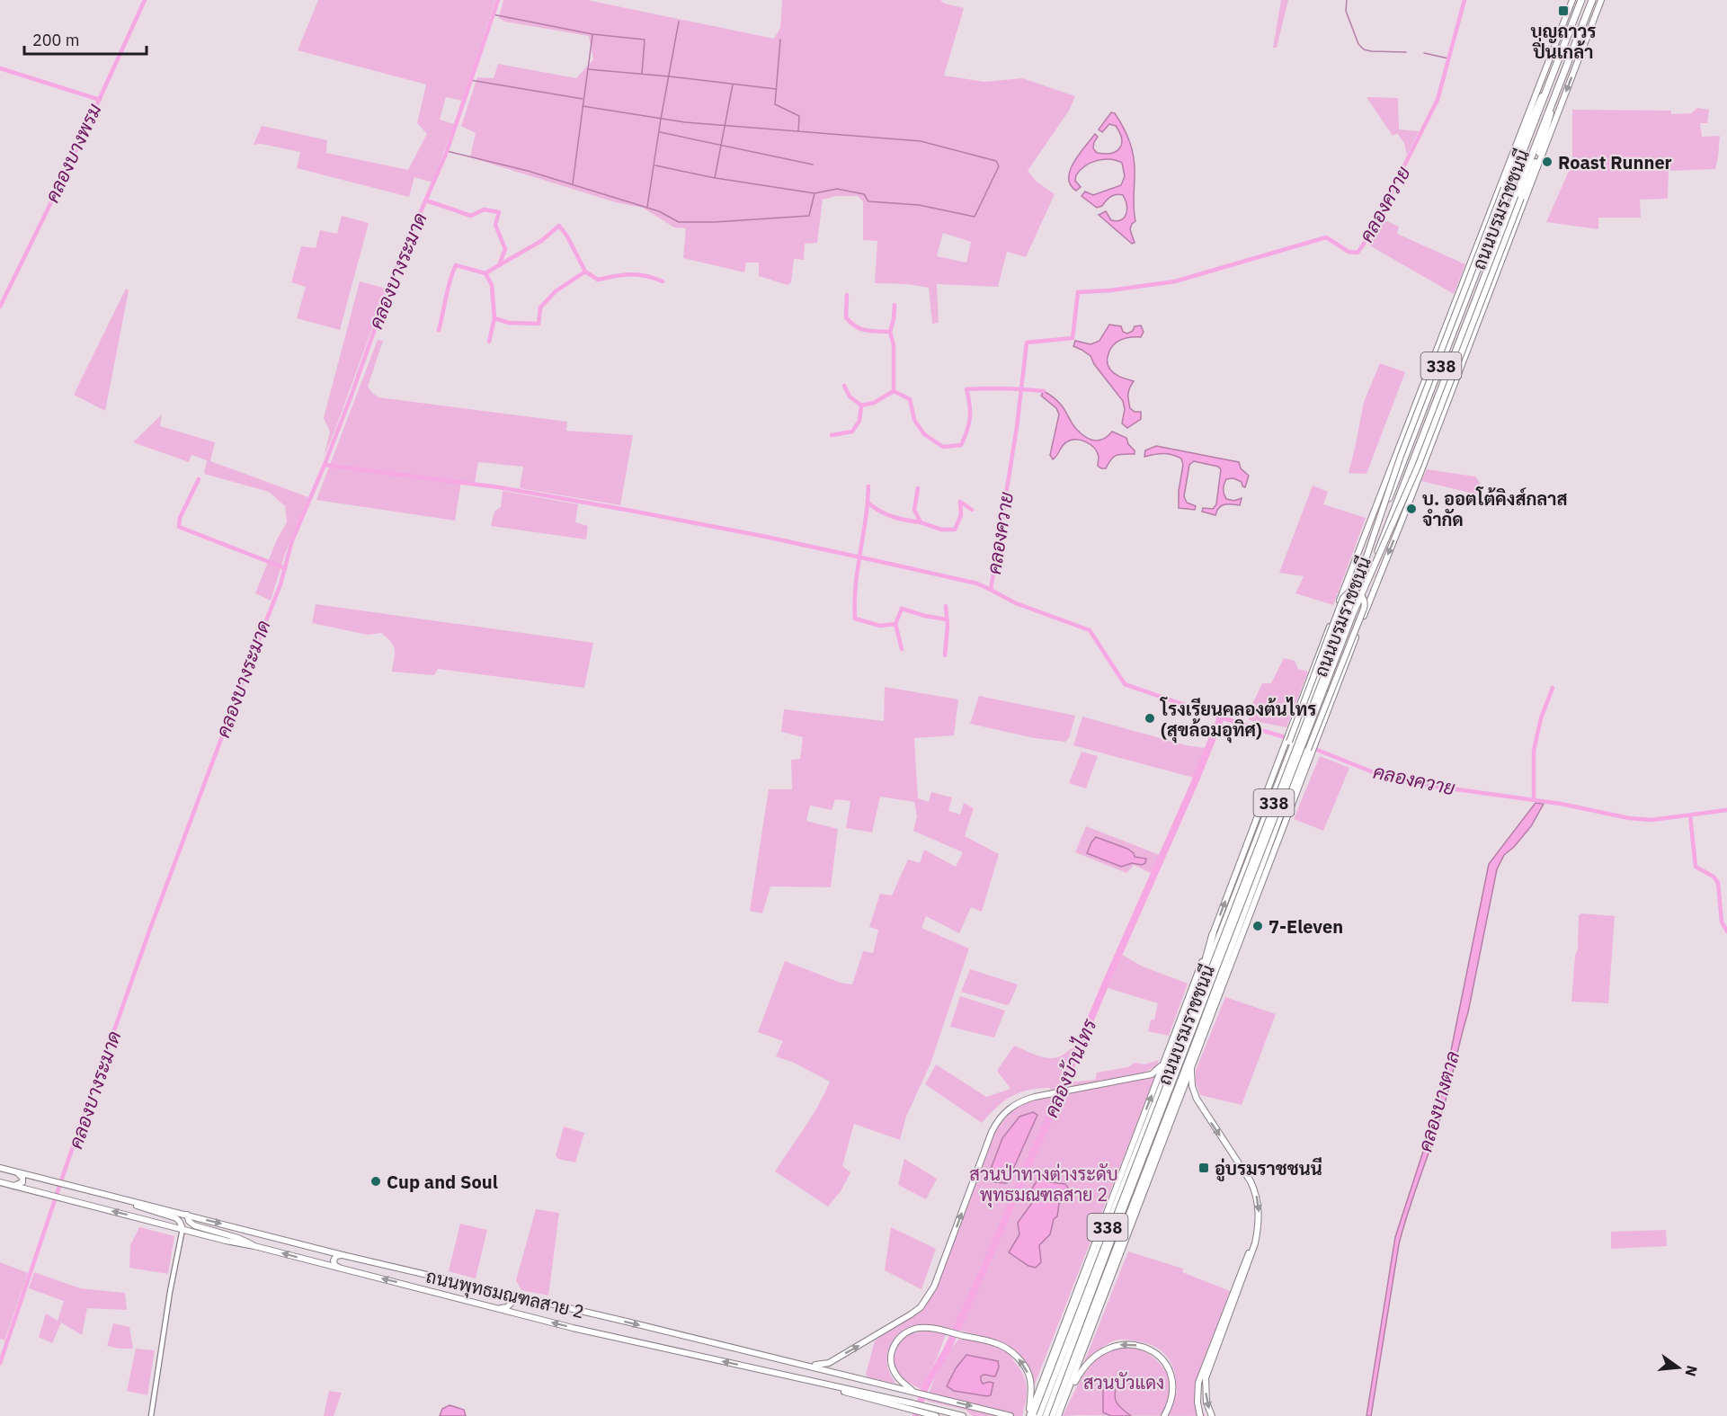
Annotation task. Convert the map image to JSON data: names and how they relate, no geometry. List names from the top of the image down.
{
  "streets": {
    "highway": ["ถนนบรมราชชนนี", "338"],
    "main road": ["ถนนพุทธมณฑลสาย 2"]
  },
  "crossings": [
    ["ถนนบรมราชชนนี", "338"]
  ],
  "water": [
    "คลองบางพรม",
    "คลองควาย",
    "คลองบางระมาด",
    "คลองบ้านไทร",
    "คลองบางตาล"
  ],
  "parks": ["สวนป่าทางต่างระดับ พุทธมณฑลสาย 2", "สวนบัวแดง"],
  "places": {
    "transit": ["บุญถาวร ปิ่นเกล้า", "อู่บรมราชชนนี"],
    "other": [
      "Roast Runner",
      "บ. ออตโต้คิงส์กลาส จำกัด",
      "โรงเรียนคลองต้นไทร (สุขล้อมอุทิศ)",
      "7-Eleven",
      "Cup and Soul"
    ]
  },
  "scale_bar": "200 m",
  "north": "right"
}
